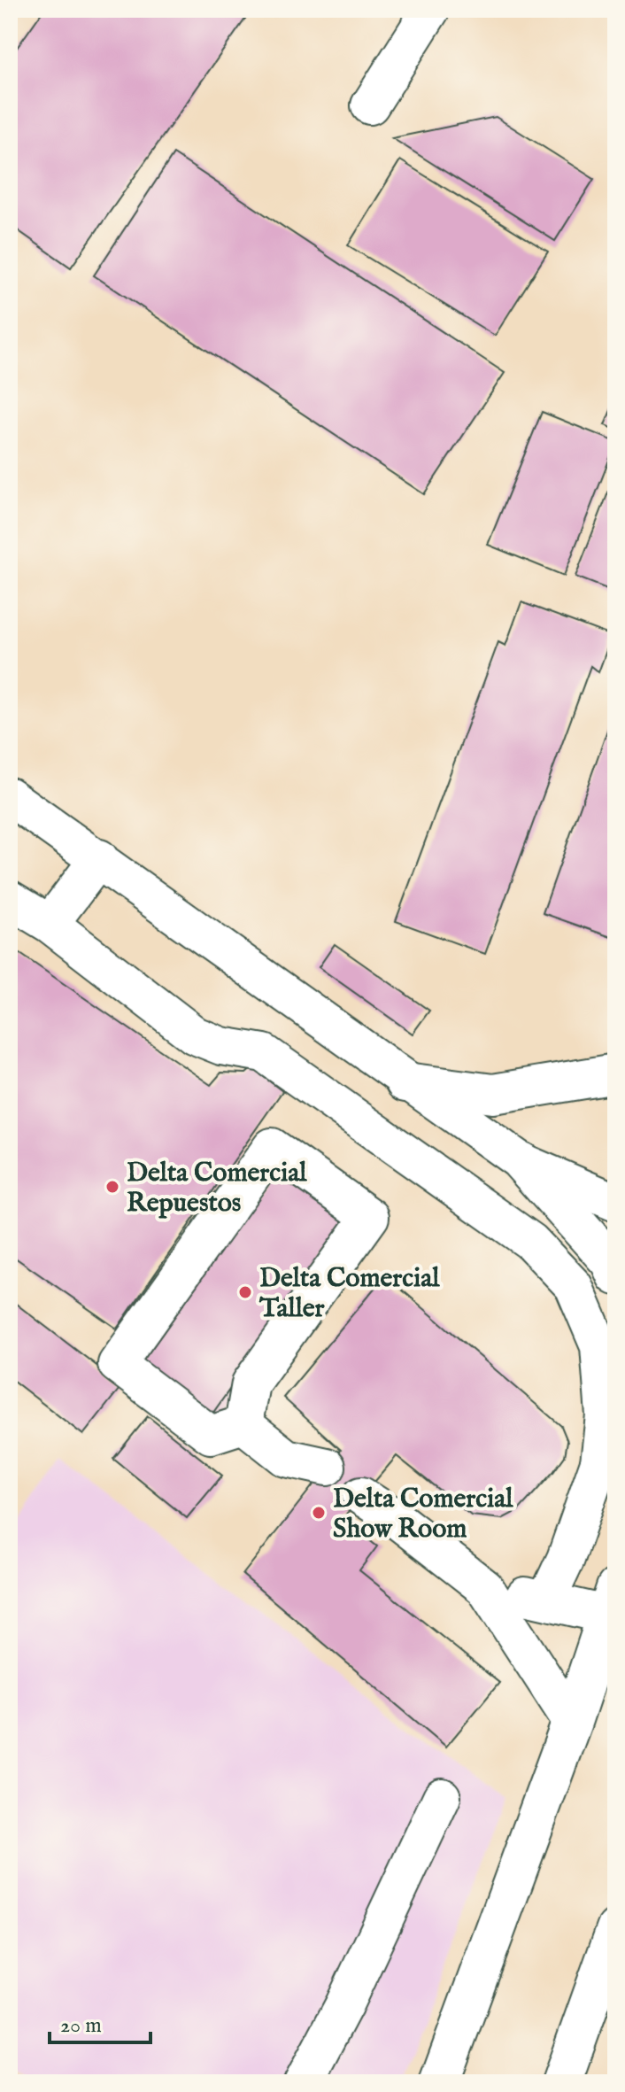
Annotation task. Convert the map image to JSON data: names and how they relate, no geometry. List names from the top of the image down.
{
  "places": ["Delta Comercial Repuestos", "Delta Comercial Taller", "Delta Comercial Show Room"],
  "scale_bar": "20 m"
}
